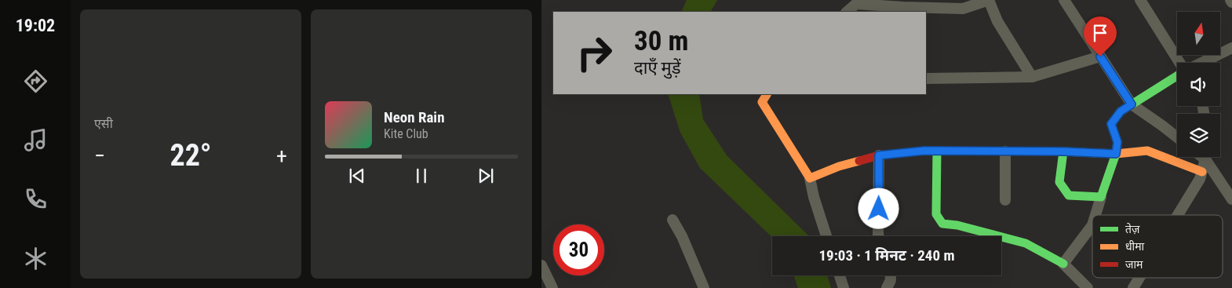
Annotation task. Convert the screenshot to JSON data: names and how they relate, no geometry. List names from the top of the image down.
{
  "legend": ["तेज़", "धीमा", "जाम"],
  "north": "top",
  "page": {
    "tabs": "19:02",
    "tile": "एसी",
    "turn": ["30 m", "दाएँ मुड़ें"],
    "song": ["Neon Rain", "Kite Club"],
    "heat": ["−", "22°", "+"],
    "limit": "30",
    "trip": "19:03 · 1 मिनट · 240 m"
  }
}
